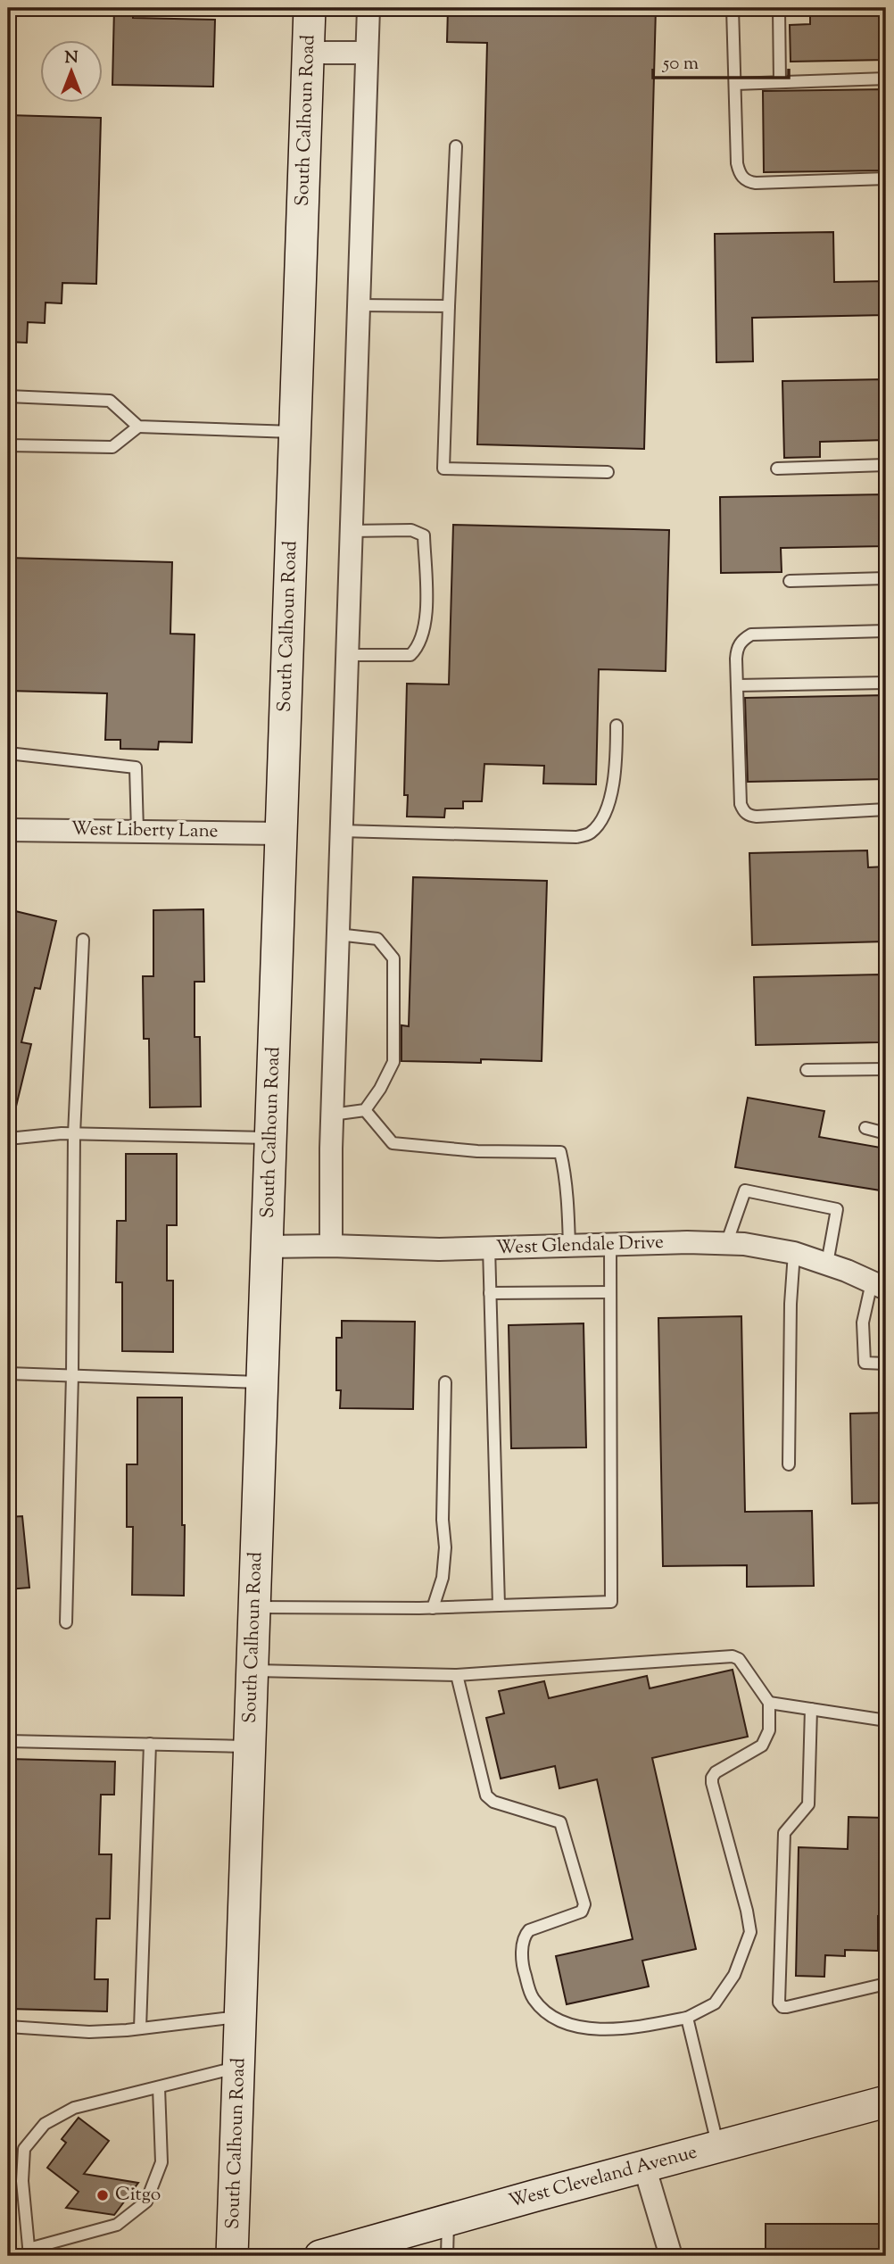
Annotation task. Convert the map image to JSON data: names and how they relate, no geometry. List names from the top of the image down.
{
  "streets": {
    "street": [
      "South Calhoun Road",
      "West Liberty Lane",
      "West Glendale Drive",
      "West Cleveland Avenue"
    ]
  },
  "crossings": [
    ["South Calhoun Road", "West Liberty Lane"],
    ["South Calhoun Road", "West Glendale Drive"]
  ],
  "places": ["Citgo"],
  "scale_bar": "50 m",
  "north": "top"
}
